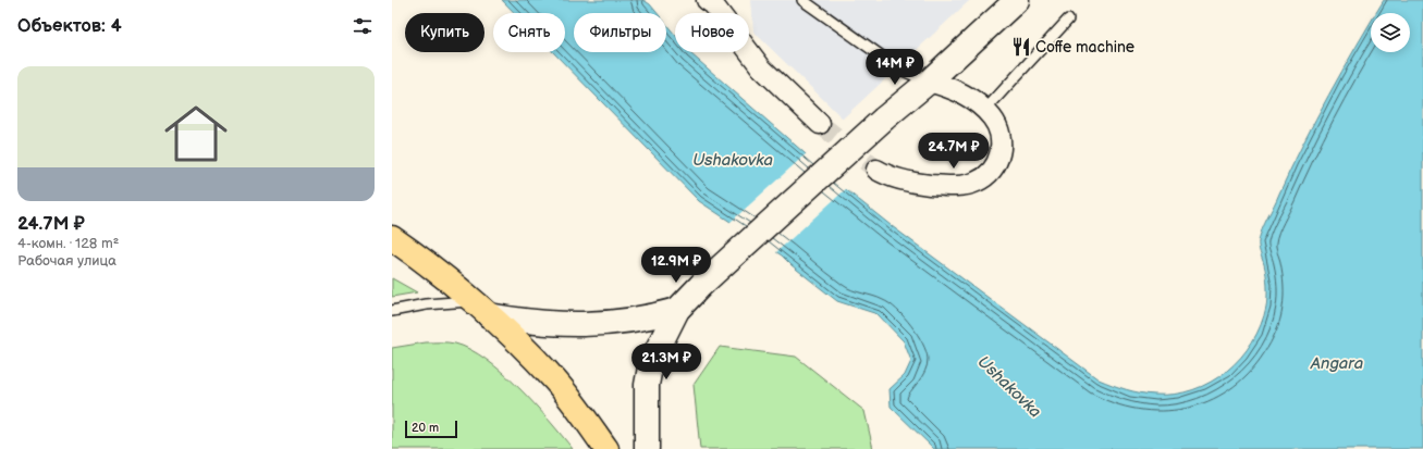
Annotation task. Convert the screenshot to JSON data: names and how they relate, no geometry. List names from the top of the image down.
{
  "water": ["Ushakovka", "Angara"],
  "places": {
    "restaurant": ["Coffe machine"]
  },
  "scale_bar": "20 m",
  "page": {
    "heading": "Объектов: 4",
    "chip": [
      "Купить",
      "Снять",
      "Фильтры",
      "Новое"
    ],
    "price": [
      "14M ₽",
      "24.7M ₽",
      "12.9M ₽",
      "21.3M ₽"
    ],
    "list": [
      {
        "name": "24.7M ₽",
        "note": "4-комн. · 128 m² · Рабочая улица"
      }
    ],
    "scale": "20 m"
  }
}
